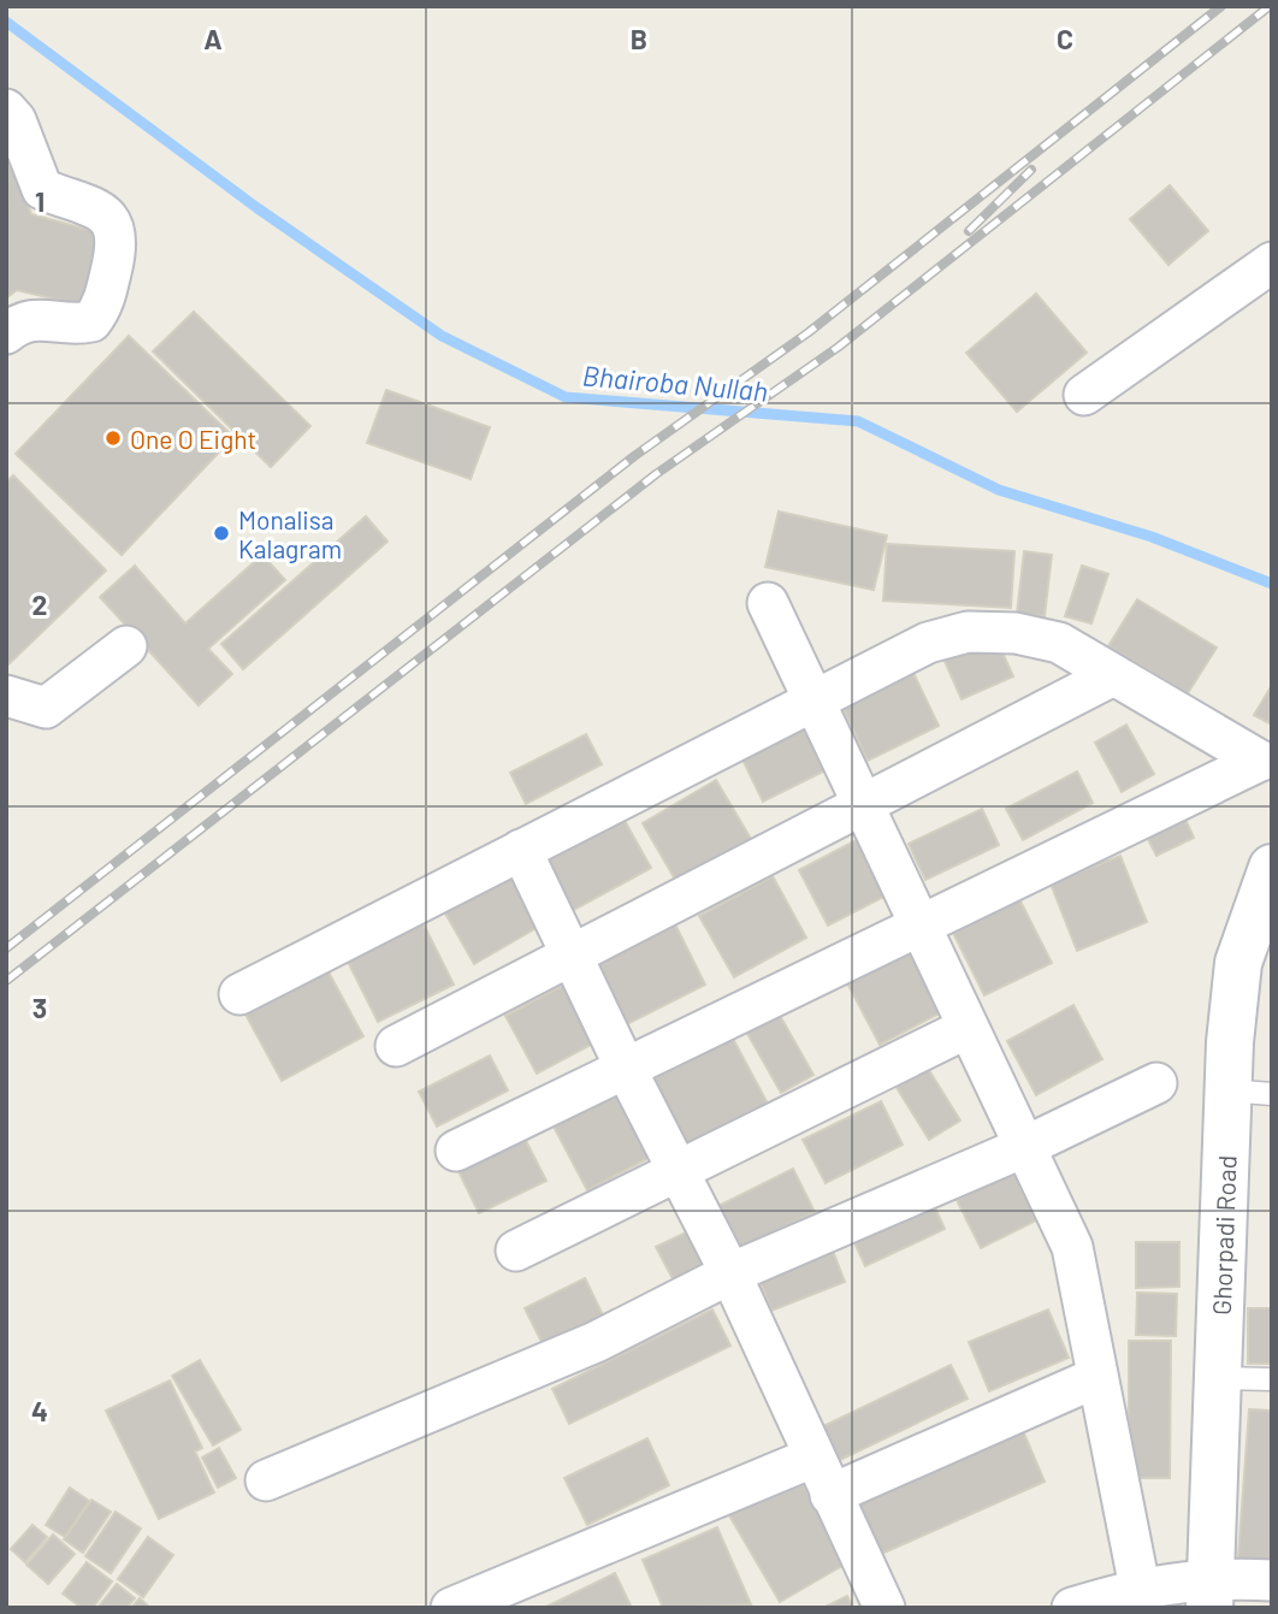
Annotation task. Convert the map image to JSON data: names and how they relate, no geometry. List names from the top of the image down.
{
  "streets": {
    "main road": ["Ghorpadi Road"]
  },
  "water": ["Bhairoba Nullah"],
  "places": ["One O Eight", "Monalisa Kalagram"],
  "grid": {
    "columns": ["A", "B", "C"],
    "rows": [
      "1",
      "2",
      "3",
      "4"
    ]
  }
}
